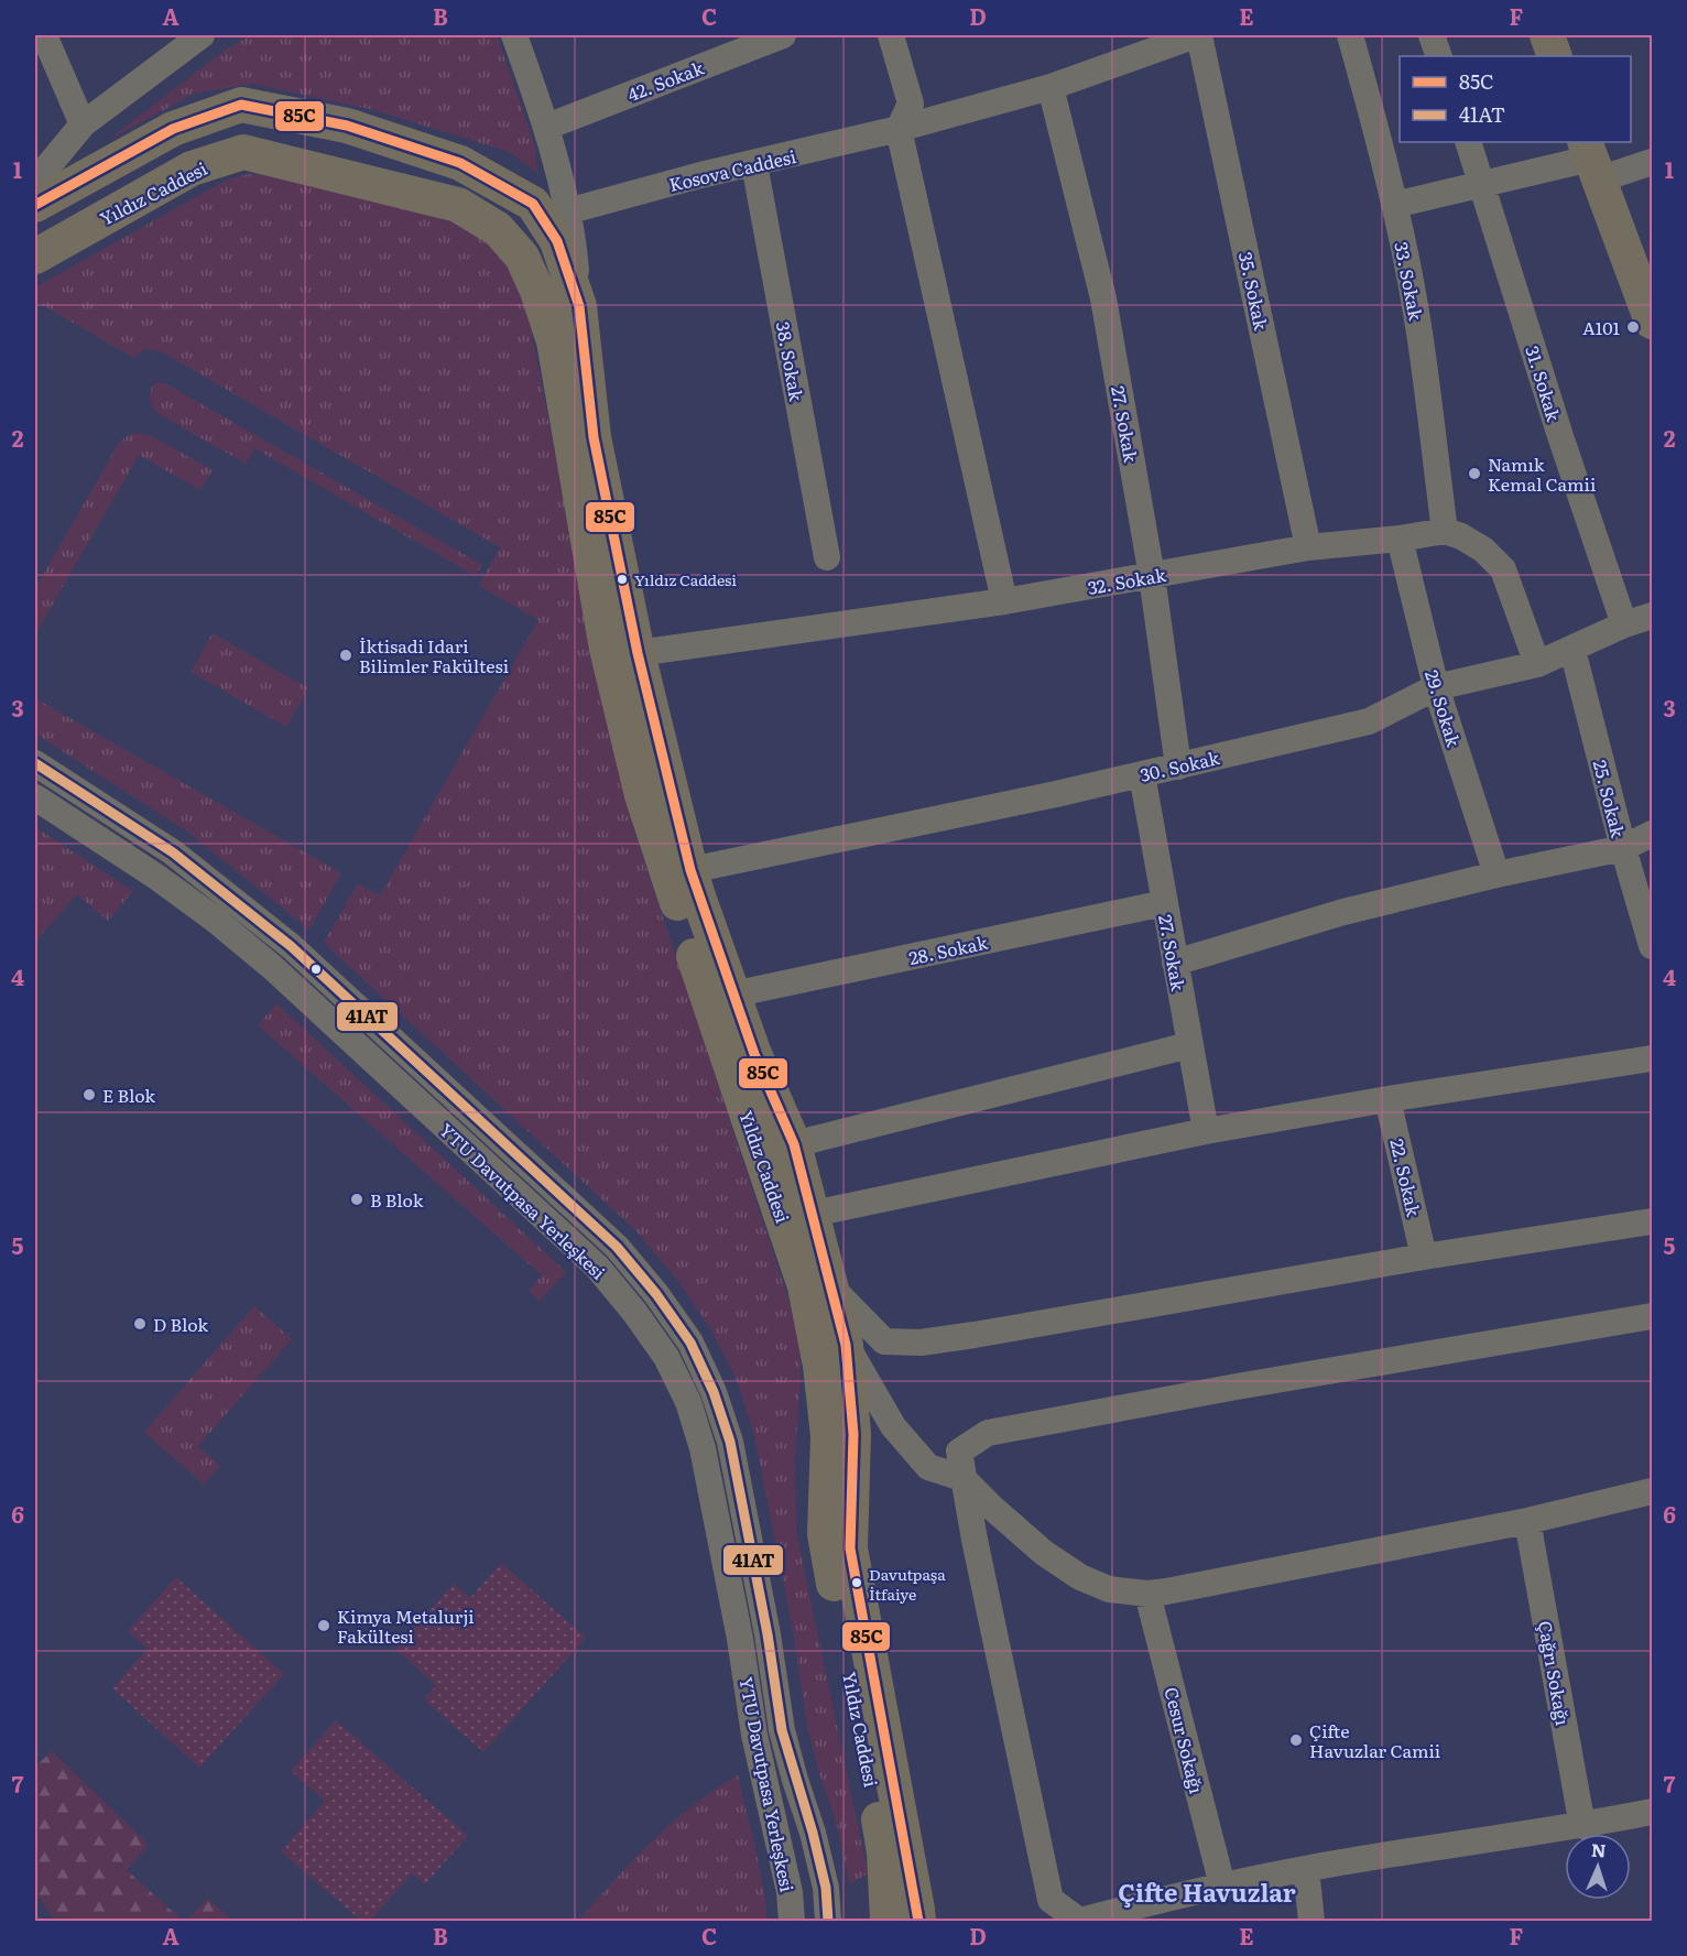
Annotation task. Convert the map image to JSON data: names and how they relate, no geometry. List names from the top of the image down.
{
  "streets": {
    "main road": ["Yıldız Caddesi"],
    "street": [
      "42. Sokak",
      "Kosova Caddesi",
      "33. Sokak",
      "35. Sokak",
      "38. Sokak",
      "31. Sokak",
      "27. Sokak",
      "32. Sokak",
      "29. Sokak",
      "30. Sokak",
      "25. Sokak",
      "28. Sokak",
      "22. Sokak",
      "YTU Davutpasa Yerleşkesi",
      "Çağrı Sokağı",
      "Cesur Sokağı"
    ]
  },
  "crossings": [
    ["42. Sokak", "Yıldız Caddesi"],
    ["Kosova Caddesi", "Yıldız Caddesi"],
    ["Kosova Caddesi", "35. Sokak"],
    ["Kosova Caddesi", "38. Sokak"],
    ["Kosova Caddesi", "27. Sokak"],
    ["Yıldız Caddesi", "32. Sokak"],
    ["Yıldız Caddesi", "30. Sokak"],
    ["Yıldız Caddesi", "28. Sokak"],
    ["33. Sokak", "32. Sokak"],
    ["35. Sokak", "32. Sokak"],
    ["31. Sokak", "30. Sokak"],
    ["27. Sokak", "32. Sokak"],
    ["27. Sokak", "30. Sokak"],
    ["27. Sokak", "28. Sokak"],
    ["32. Sokak", "29. Sokak"],
    ["29. Sokak", "30. Sokak"],
    ["30. Sokak", "25. Sokak"]
  ],
  "districts": ["Çifte Havuzlar"],
  "places": [
    "A101",
    "Namık Kemal Camii",
    "Yıldız Caddesi",
    "İktisadi Idari Bilimler Fakültesi",
    "E Blok",
    "B Blok",
    "D Blok",
    "Davutpaşa İtfaiye",
    "Kimya Metalurji Fakültesi",
    "Çifte Havuzlar Camii"
  ],
  "lines": ["transit line 85C", "transit line 41AT"],
  "legend": ["85C", "41AT"],
  "north": "top",
  "grid": {
    "columns": [
      "A",
      "B",
      "C",
      "D",
      "E",
      "F"
    ],
    "rows": [
      "1",
      "2",
      "3",
      "4",
      "5",
      "6",
      "7"
    ]
  }
}
